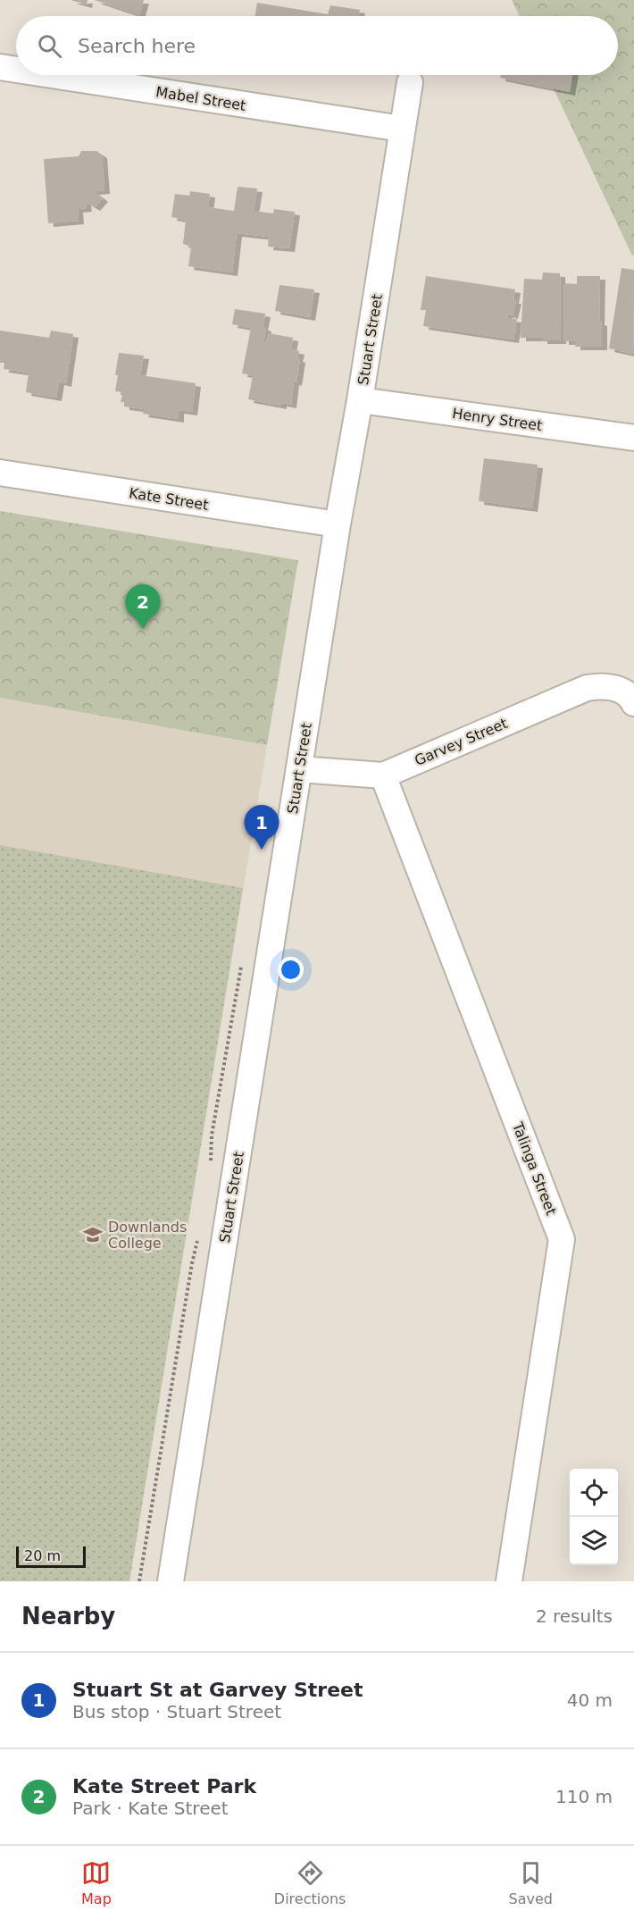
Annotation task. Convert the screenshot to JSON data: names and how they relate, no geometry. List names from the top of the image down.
{
  "streets": {
    "street": [
      "Mabel Street",
      "Stuart Street",
      "Henry Street",
      "Kate Street",
      "Garvey Street",
      "Talinga Street"
    ]
  },
  "crossings": [
    ["Mabel Street", "Stuart Street"],
    ["Stuart Street", "Henry Street"],
    ["Stuart Street", "Kate Street"],
    ["Stuart Street", "Garvey Street"],
    ["Garvey Street", "Talinga Street"]
  ],
  "places": {
    "school or university": ["Downlands College"]
  },
  "scale_bar": "20 m",
  "page": {
    "search": "Search here",
    "pins": ["2", "1"],
    "scale": "20 m",
    "heading": ["Nearby", "2 results"],
    "list": [
      {
        "mark": "1",
        "name": "Stuart St at Garvey Street",
        "note": "Bus stop · Stuart Street",
        "value": "40 m"
      },
      {
        "mark": "2",
        "name": "Kate Street Park",
        "note": "Park · Kate Street",
        "value": "110 m"
      }
    ],
    "nav": ["Map", "Directions", "Saved"]
  }
}
